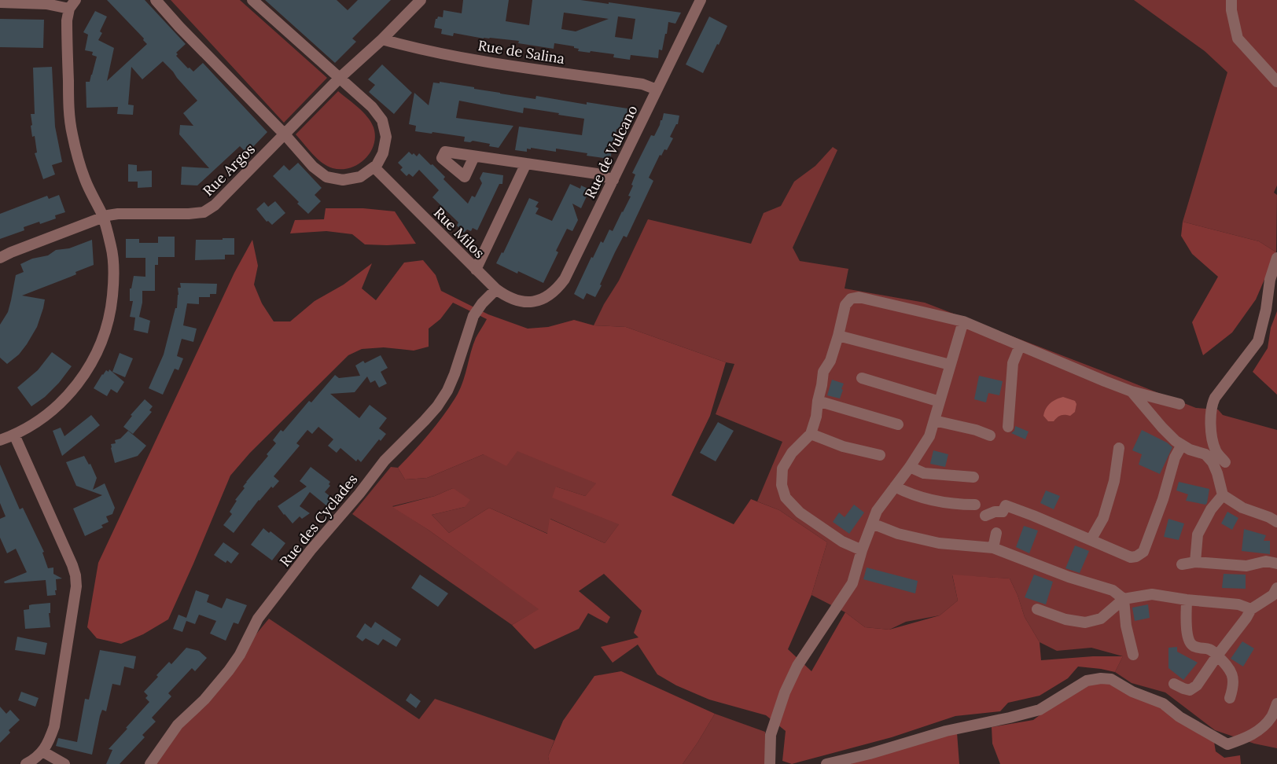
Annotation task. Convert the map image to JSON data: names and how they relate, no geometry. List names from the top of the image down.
{
  "streets": {
    "street": [
      "Rue de Salina",
      "Rue de Vulcano",
      "Rue Argos",
      "Rue Milos",
      "Rue des Cyclades"
    ]
  },
  "crossings": [
    ["Rue de Salina", "Rue de Vulcano"],
    ["Rue de Vulcano", "Rue Milos"],
    ["Rue Argos", "Rue Milos"],
    ["Rue Milos", "Rue des Cyclades"]
  ]
}
